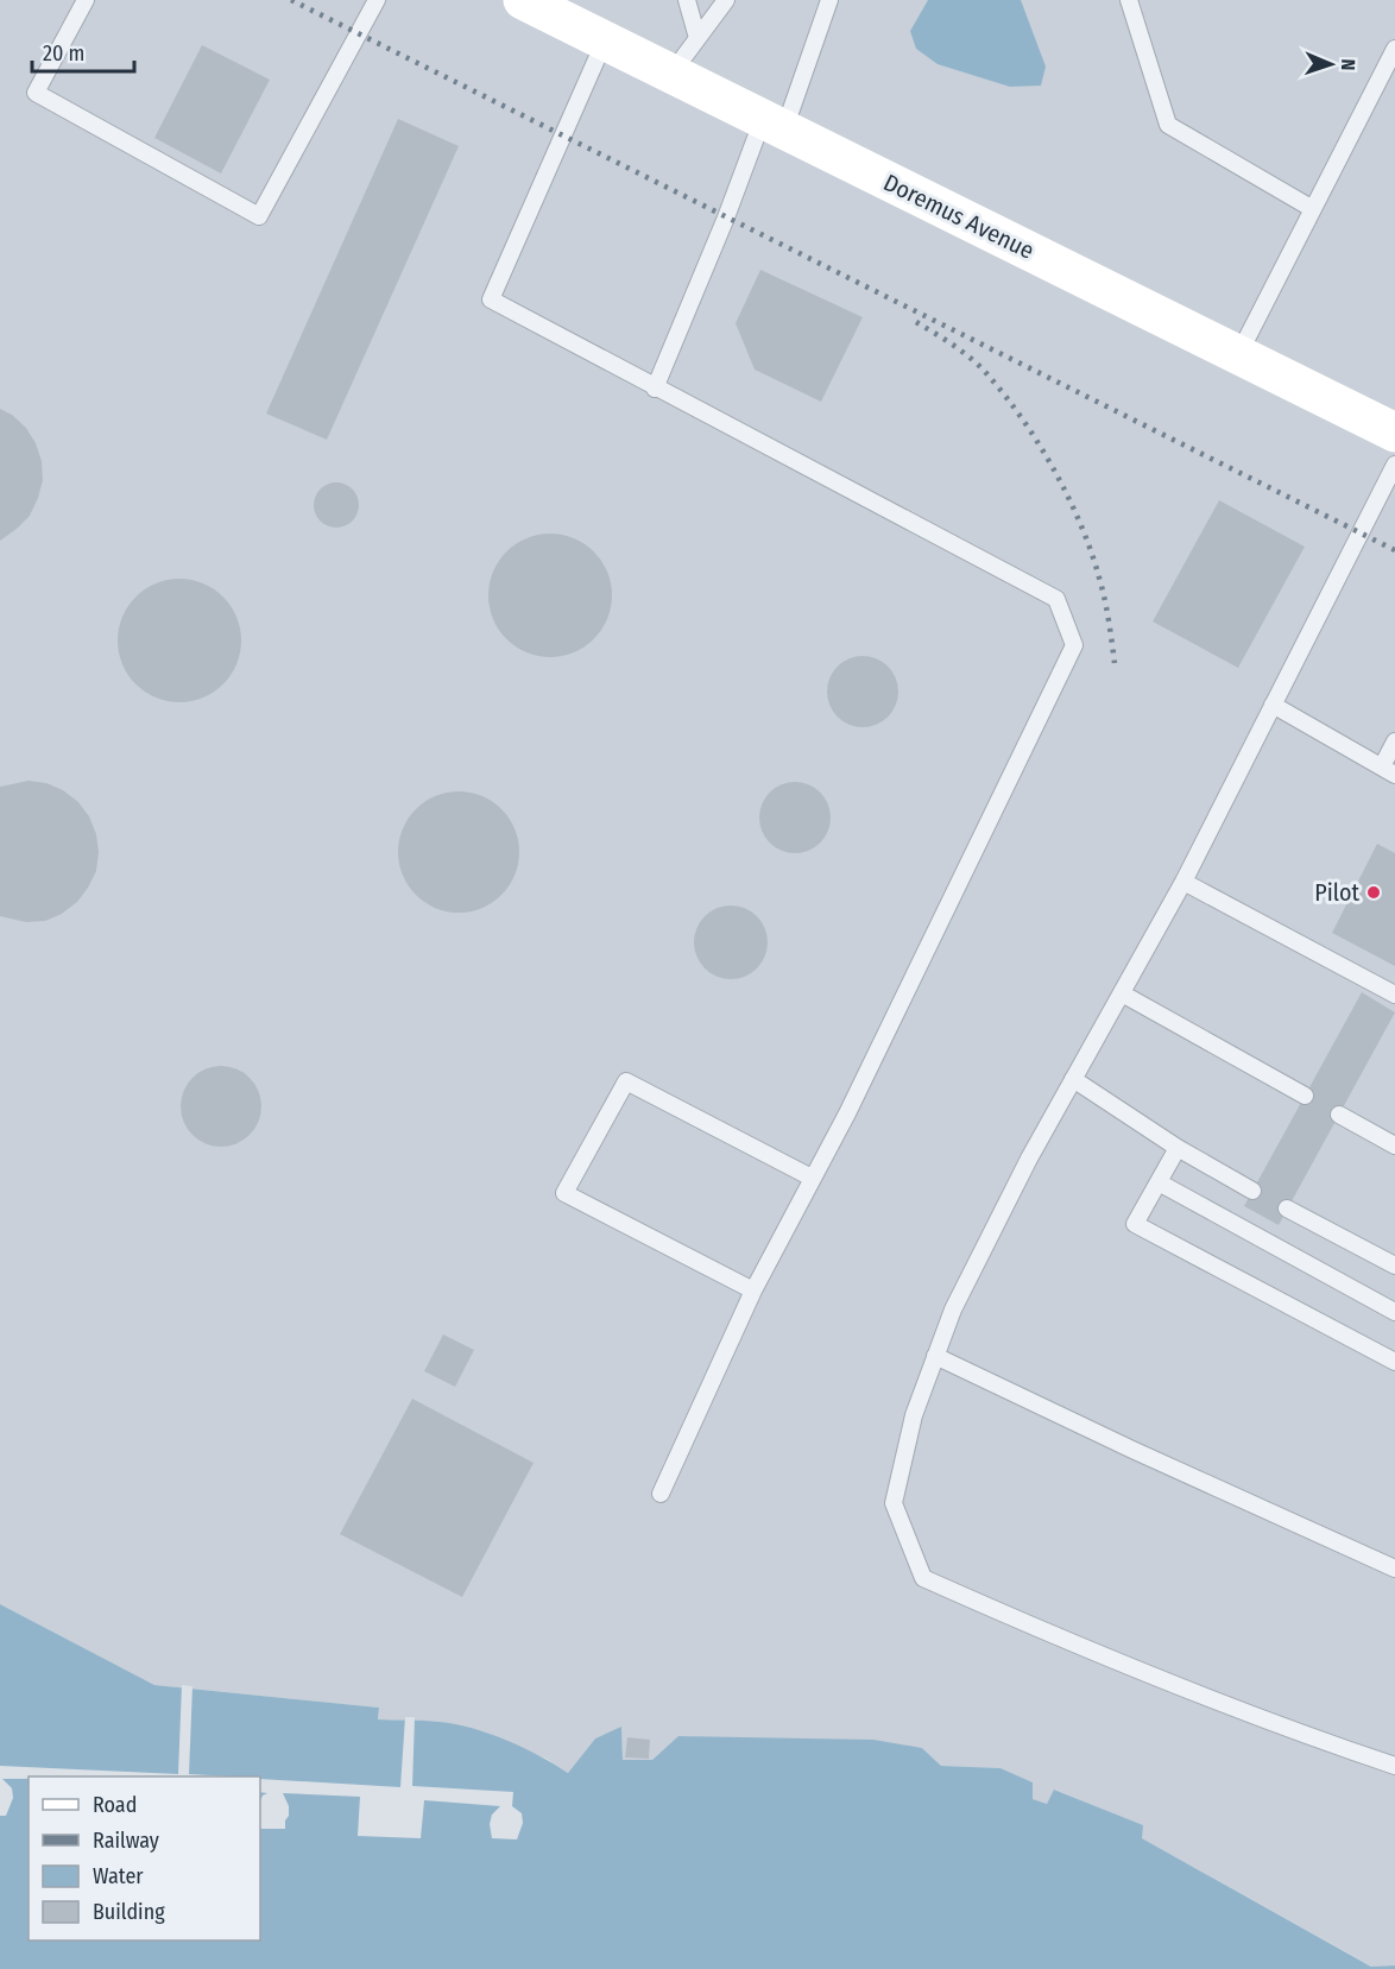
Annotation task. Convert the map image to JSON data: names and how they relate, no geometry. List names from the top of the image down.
{
  "streets": {
    "main road": ["Doremus Avenue"]
  },
  "places": ["Pilot"],
  "legend": [
    "Road",
    "Railway",
    "Water",
    "Building"
  ],
  "scale_bar": "20 m",
  "north": "right"
}
